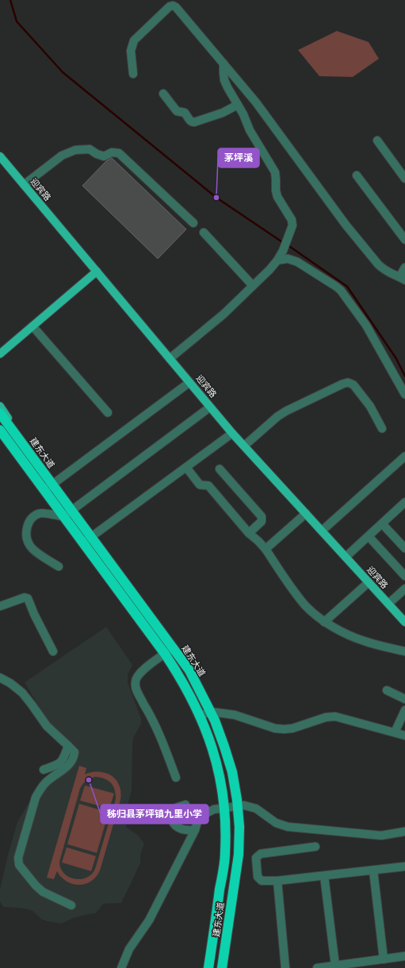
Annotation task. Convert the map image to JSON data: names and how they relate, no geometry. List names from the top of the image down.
{
  "streets": {
    "highway": ["建东大道"],
    "main road": ["迎宾路"]
  },
  "places": ["茅坪溪", "秭归县茅坪镇九里小学"]
}
